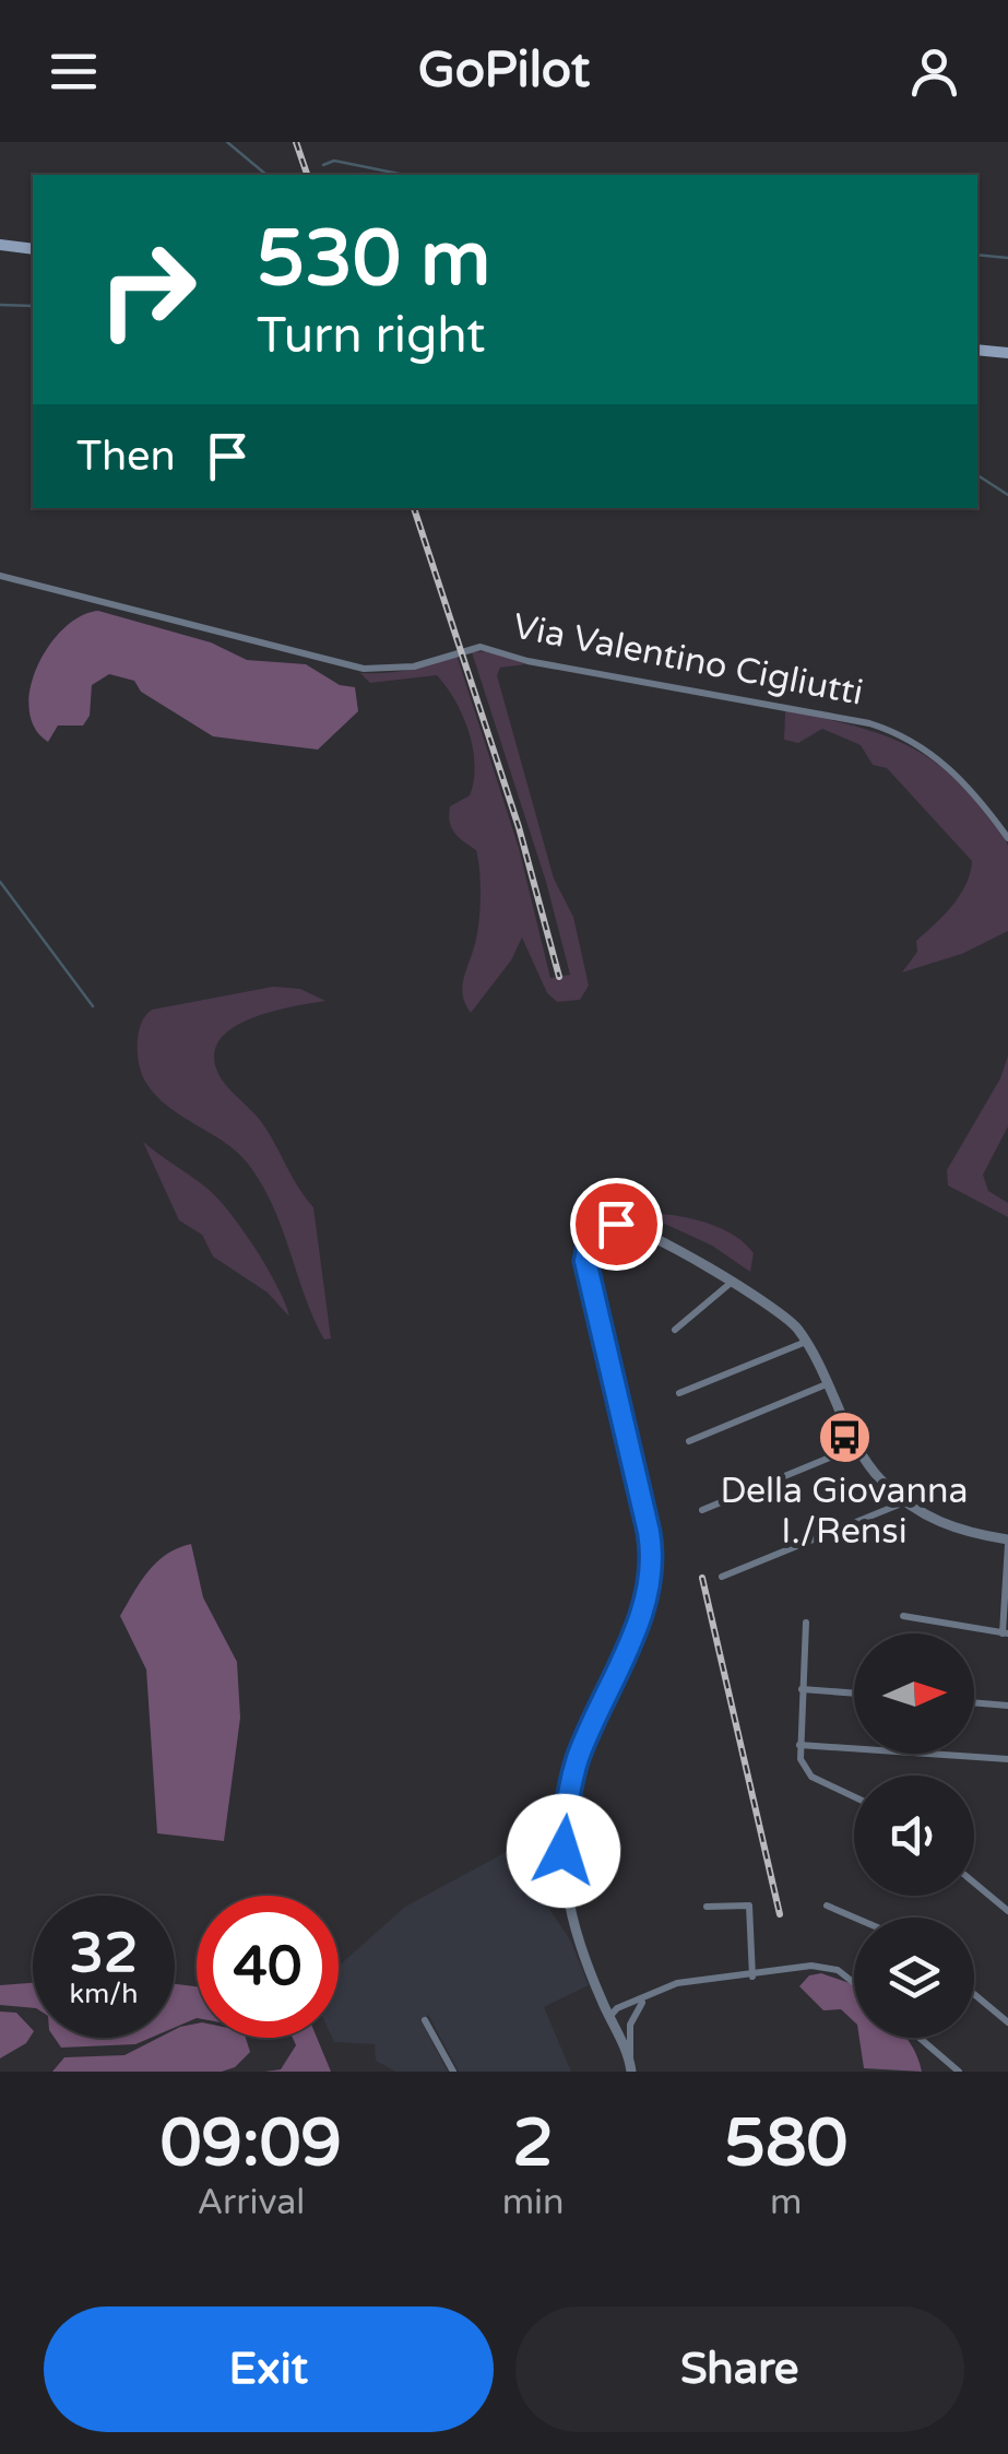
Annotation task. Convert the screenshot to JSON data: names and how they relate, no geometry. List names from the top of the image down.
{
  "streets": {
    "street": ["Via Valentino Cigliutti"]
  },
  "places": {
    "bus stop": ["Della Giovanna I./Rensi"]
  },
  "north": "right",
  "page": {
    "header": "GoPilot",
    "turn": ["530 m", "Turn right"],
    "then": "Then",
    "speed": "32 km/h",
    "limit": "40",
    "eta": [
      "09:09",
      "Arrival",
      "2",
      "min",
      "580",
      "m"
    ],
    "buttons": ["Exit", "Share"]
  }
}
